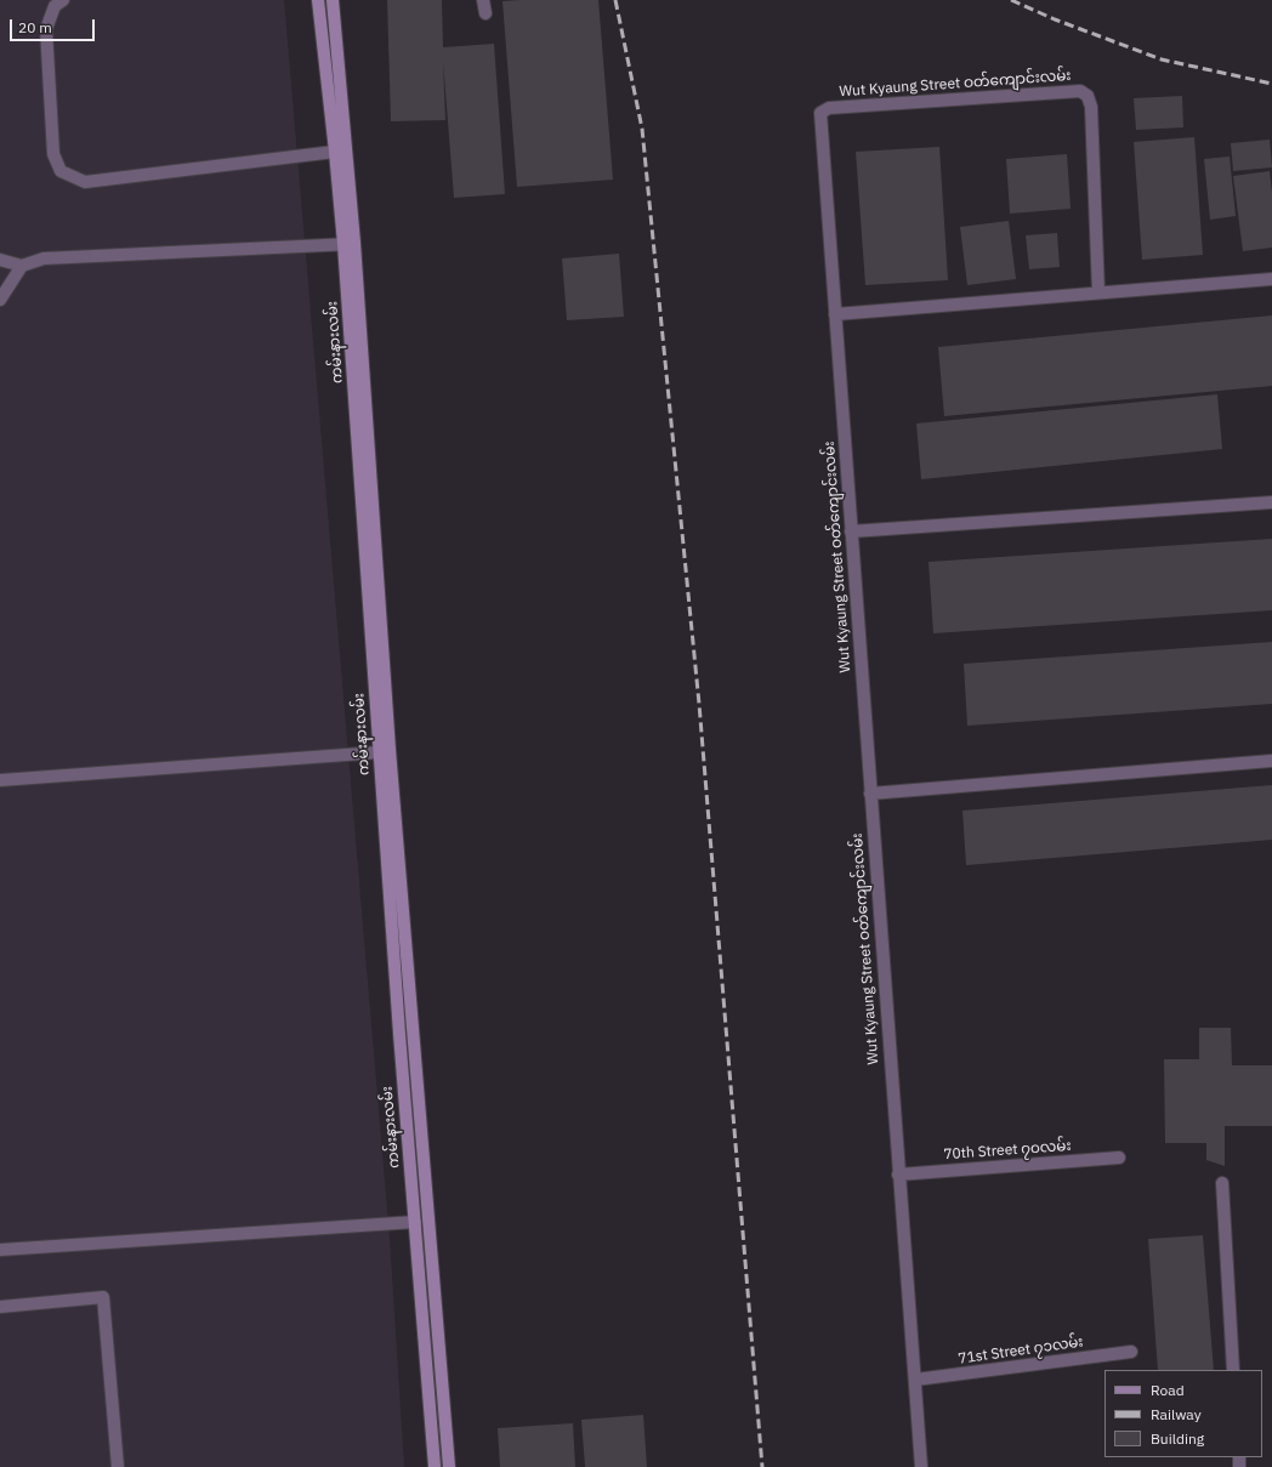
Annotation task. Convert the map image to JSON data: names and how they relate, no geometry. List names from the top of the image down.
{
  "streets": {
    "street": [
      "Wut Kyaung Street ဝတ်ကျောင်းလမ်း",
      "ကမ်းနားလမ်း",
      "70th Street ၇၀လမ်း",
      "71st Street ၇၁လမ်း"
    ]
  },
  "crossings": [
    ["Wut Kyaung Street ဝတ်ကျောင်းလမ်း", "70th Street ၇၀လမ်း"],
    ["Wut Kyaung Street ဝတ်ကျောင်းလမ်း", "71st Street ၇၁လမ်း"]
  ],
  "legend": ["Road", "Railway", "Building"],
  "scale_bar": "20 m"
}
